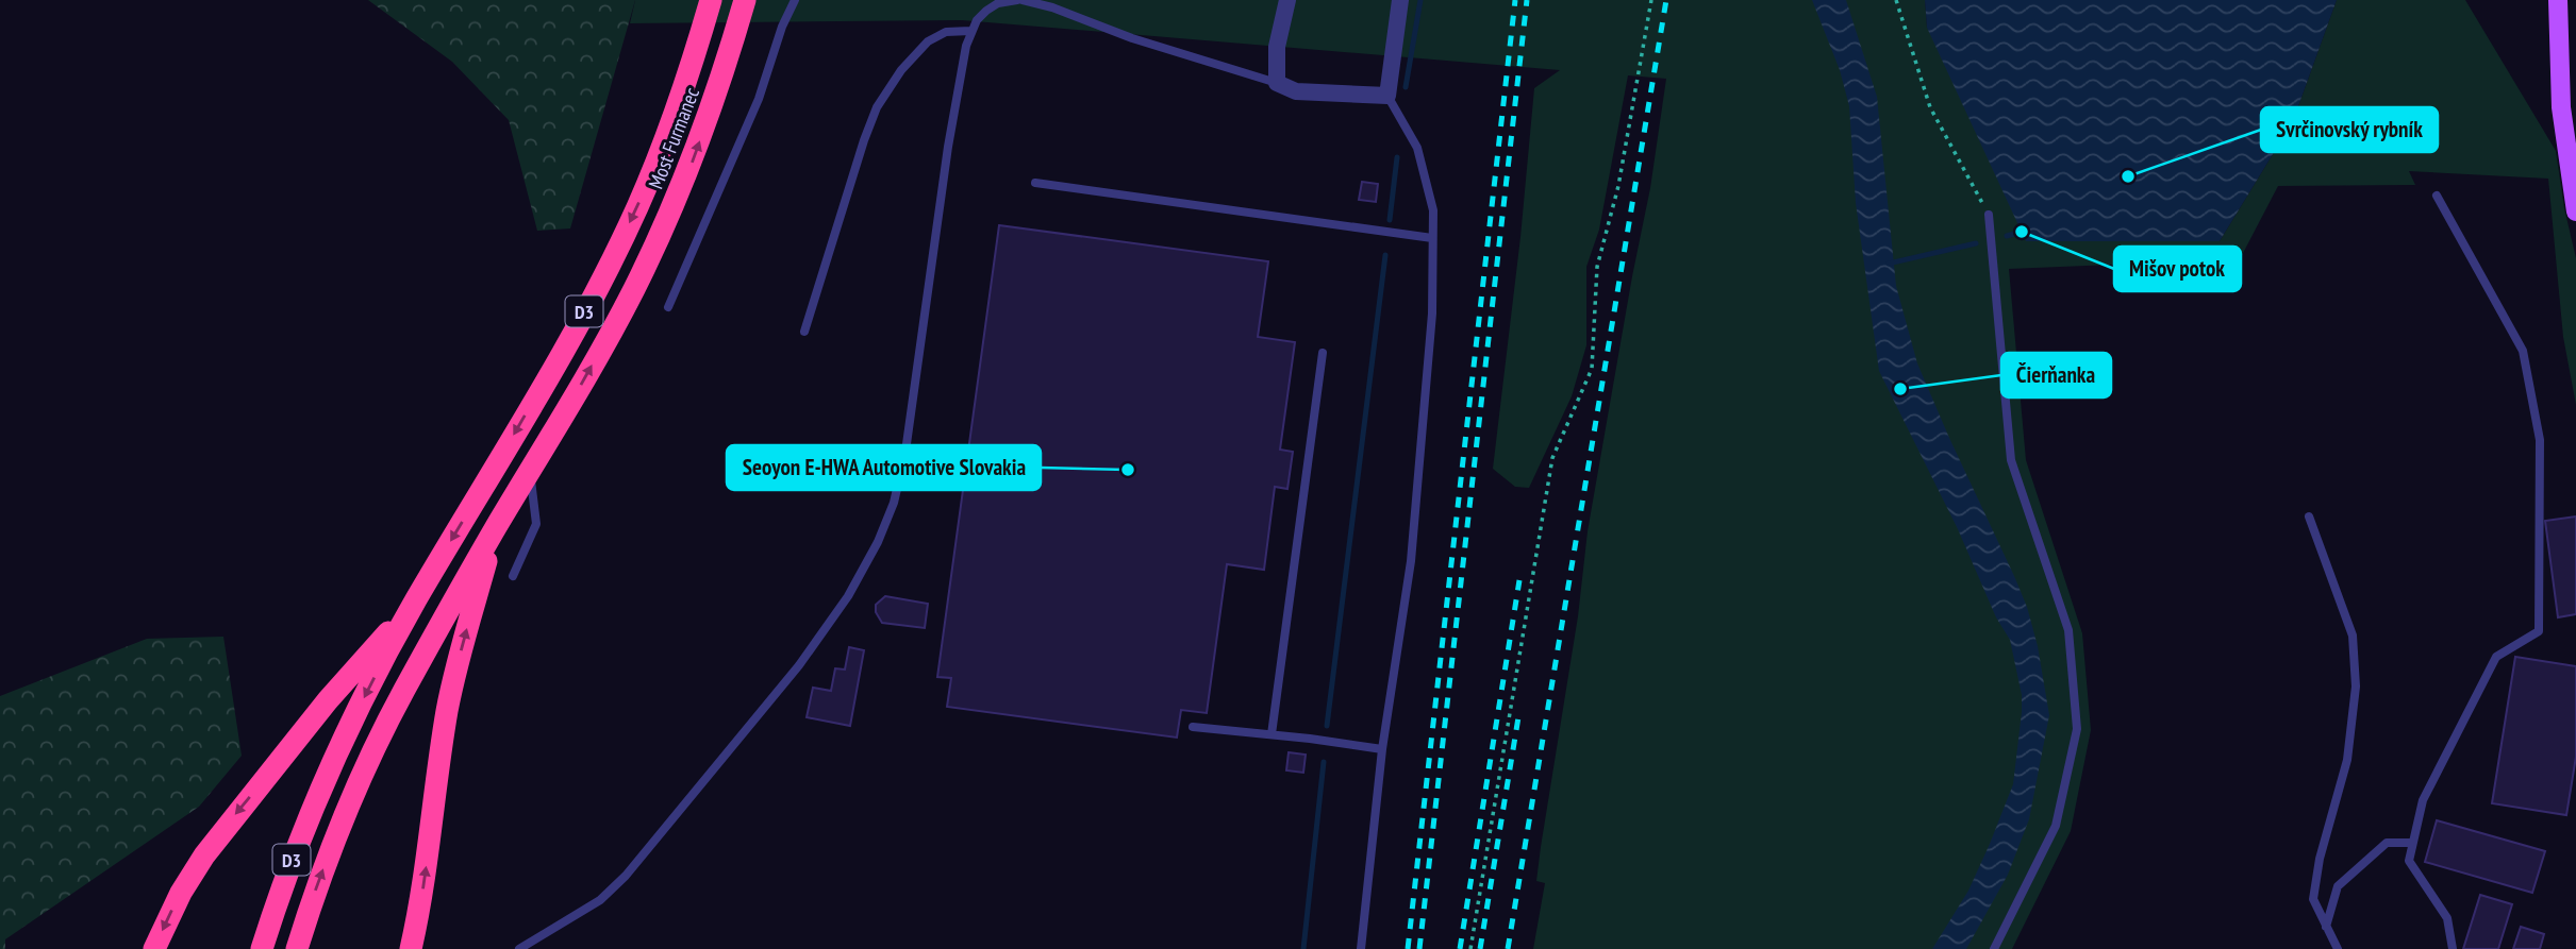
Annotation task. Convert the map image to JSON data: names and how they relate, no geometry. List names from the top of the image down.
{
  "streets": {
    "highway": ["Most Furmanec", "D3"]
  },
  "crossings": [
    ["Most Furmanec", "D3"]
  ],
  "places": [
    "Svrčinovský rybník",
    "Mišov potok",
    "Čierňanka",
    "Seoyon E-HWA Automotive Slovakia"
  ]
}
